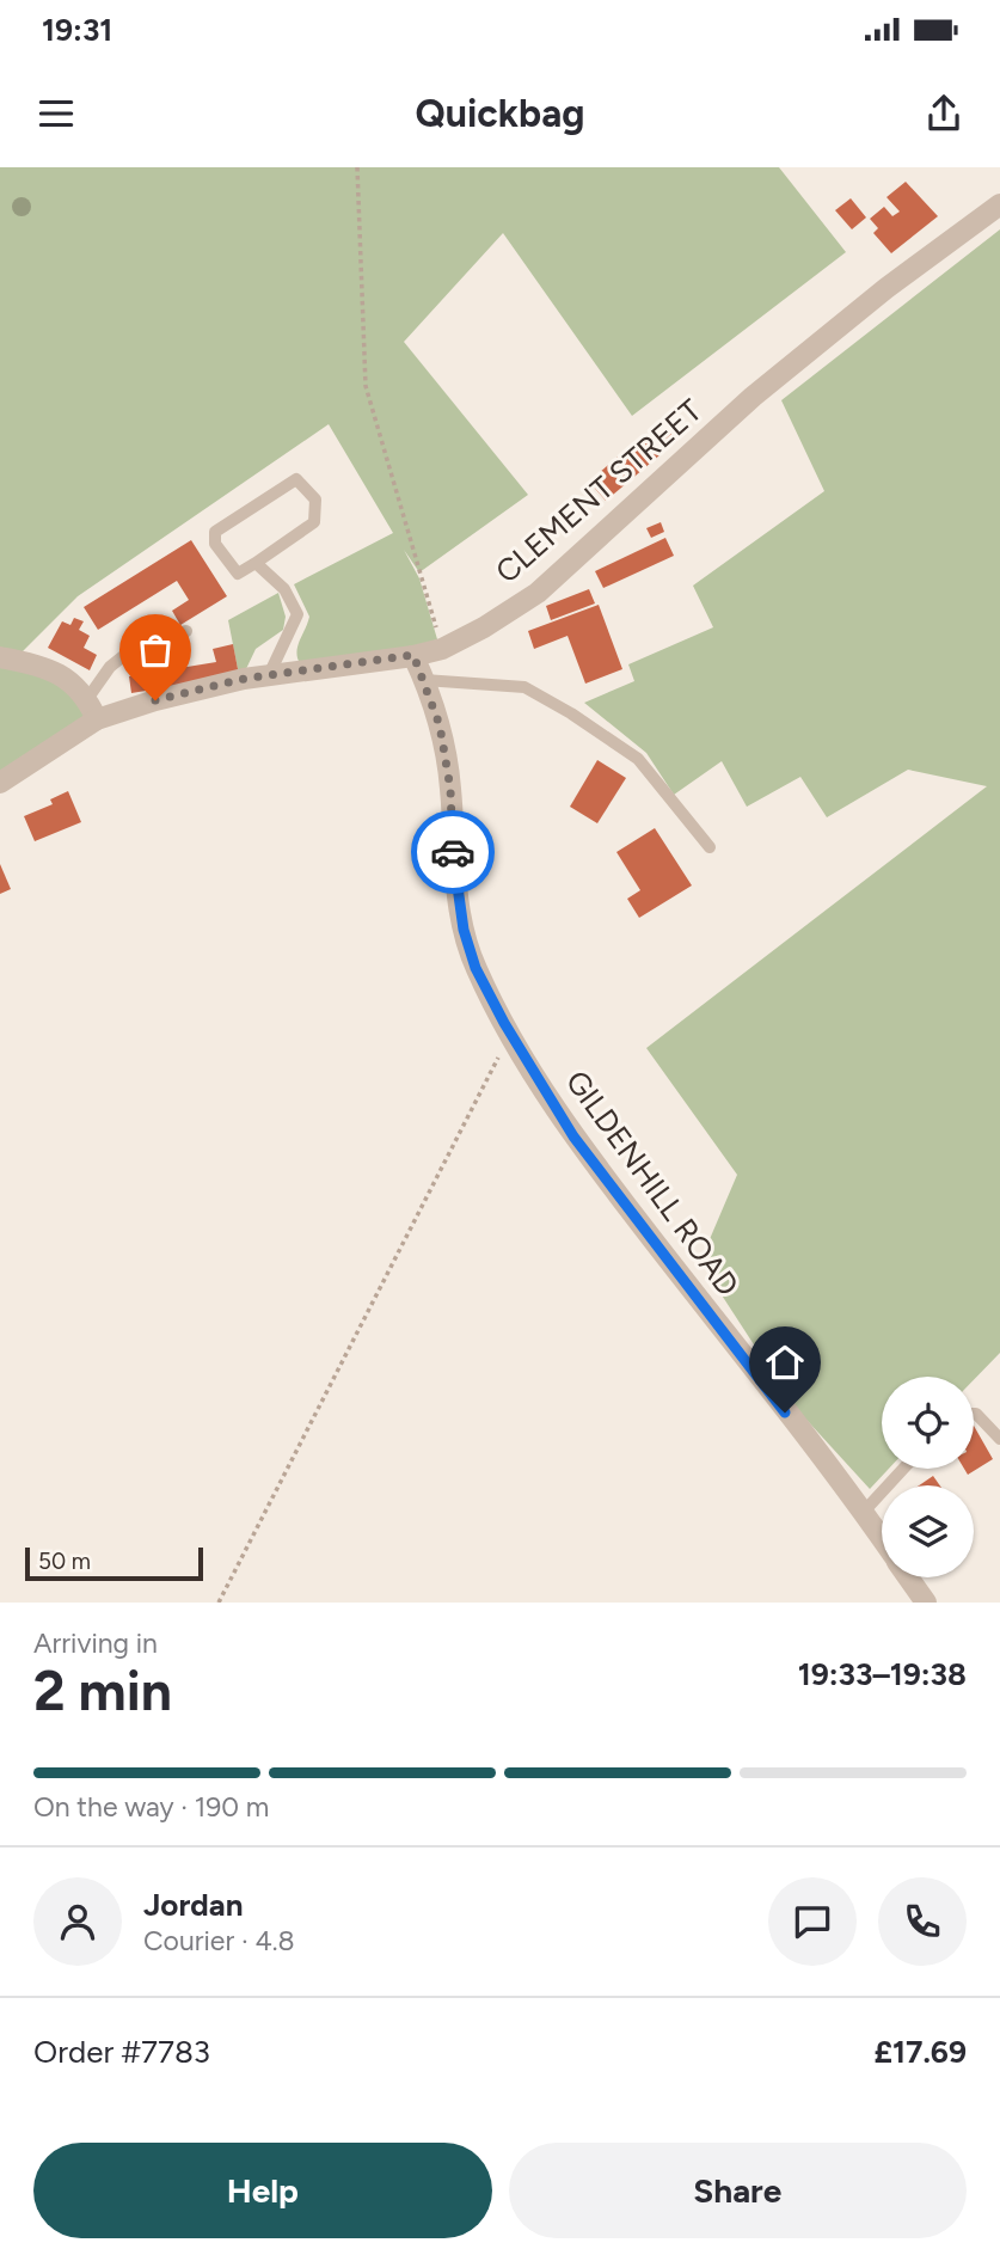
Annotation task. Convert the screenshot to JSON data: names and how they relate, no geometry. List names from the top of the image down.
{
  "streets": {
    "street": ["CLEMENT STREET", "GILDENHILL ROAD"]
  },
  "crossings": [
    ["CLEMENT STREET", "GILDENHILL ROAD"]
  ],
  "scale_bar": "50 m",
  "page": {
    "status": "19:31",
    "header": "Quickbag",
    "scale": "50 m",
    "heading": ["2 min", "Arriving in", "19:33–19:38"],
    "panel": [
      "Jordan",
      "Courier · 4.8",
      "Order #7783",
      "£17.69"
    ],
    "bar": "On the way · 190 m",
    "buttons": ["Help", "Share"]
  }
}
